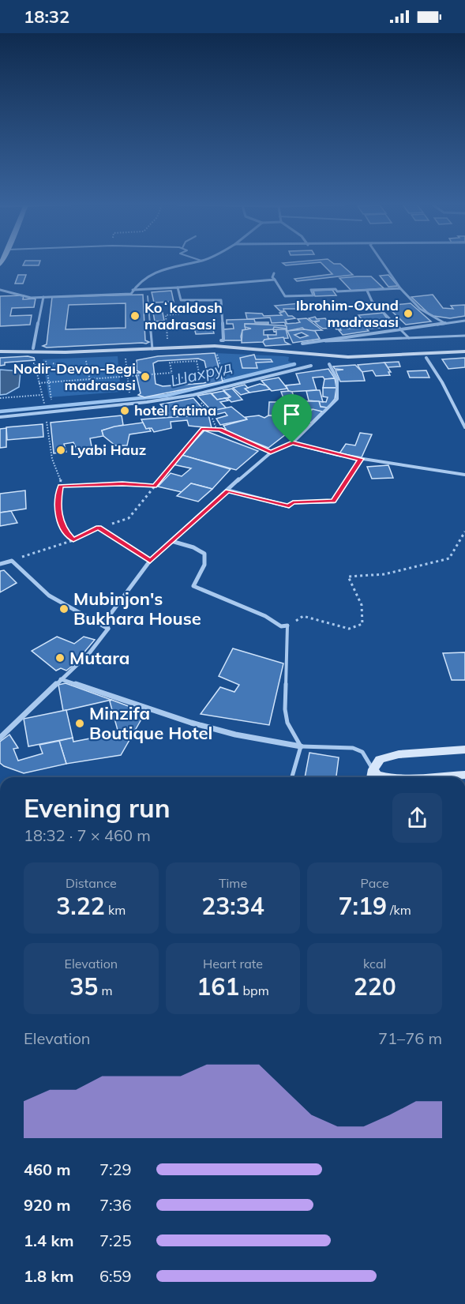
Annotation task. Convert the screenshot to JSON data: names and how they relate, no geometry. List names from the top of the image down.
{
  "water": ["Шахруд"],
  "places": [
    "Ibrohim-Oxund madrasasi",
    "Koʻkaldosh madrasasi",
    "Nodir-Devon-Begi madrasasi",
    "hotel fatima",
    "Lyabi Hauz",
    "Mubinjon's Bukhara House",
    "Mutara",
    "Minzifa Boutique Hotel"
  ],
  "page": {
    "status": "18:32",
    "heading": ["Evening run", "18:32 · 7 × 460 m"],
    "stats": [
      ["Distance", "3.22 km"],
      ["Time", "23:34"],
      ["Pace", "7:19 /km"],
      ["Elevation", "35 m"],
      ["Heart rate", "161 bpm"],
      ["kcal", "220"]
    ],
    "chart": ["Elevation", "71–76 m"],
    "list": [
      {
        "name": "460 m",
        "note": "7:29"
      },
      {
        "name": "920 m",
        "note": "7:36"
      },
      {
        "name": "1.4 km",
        "note": "7:25"
      },
      {
        "name": "1.8 km",
        "note": "6:59"
      }
    ]
  }
}
